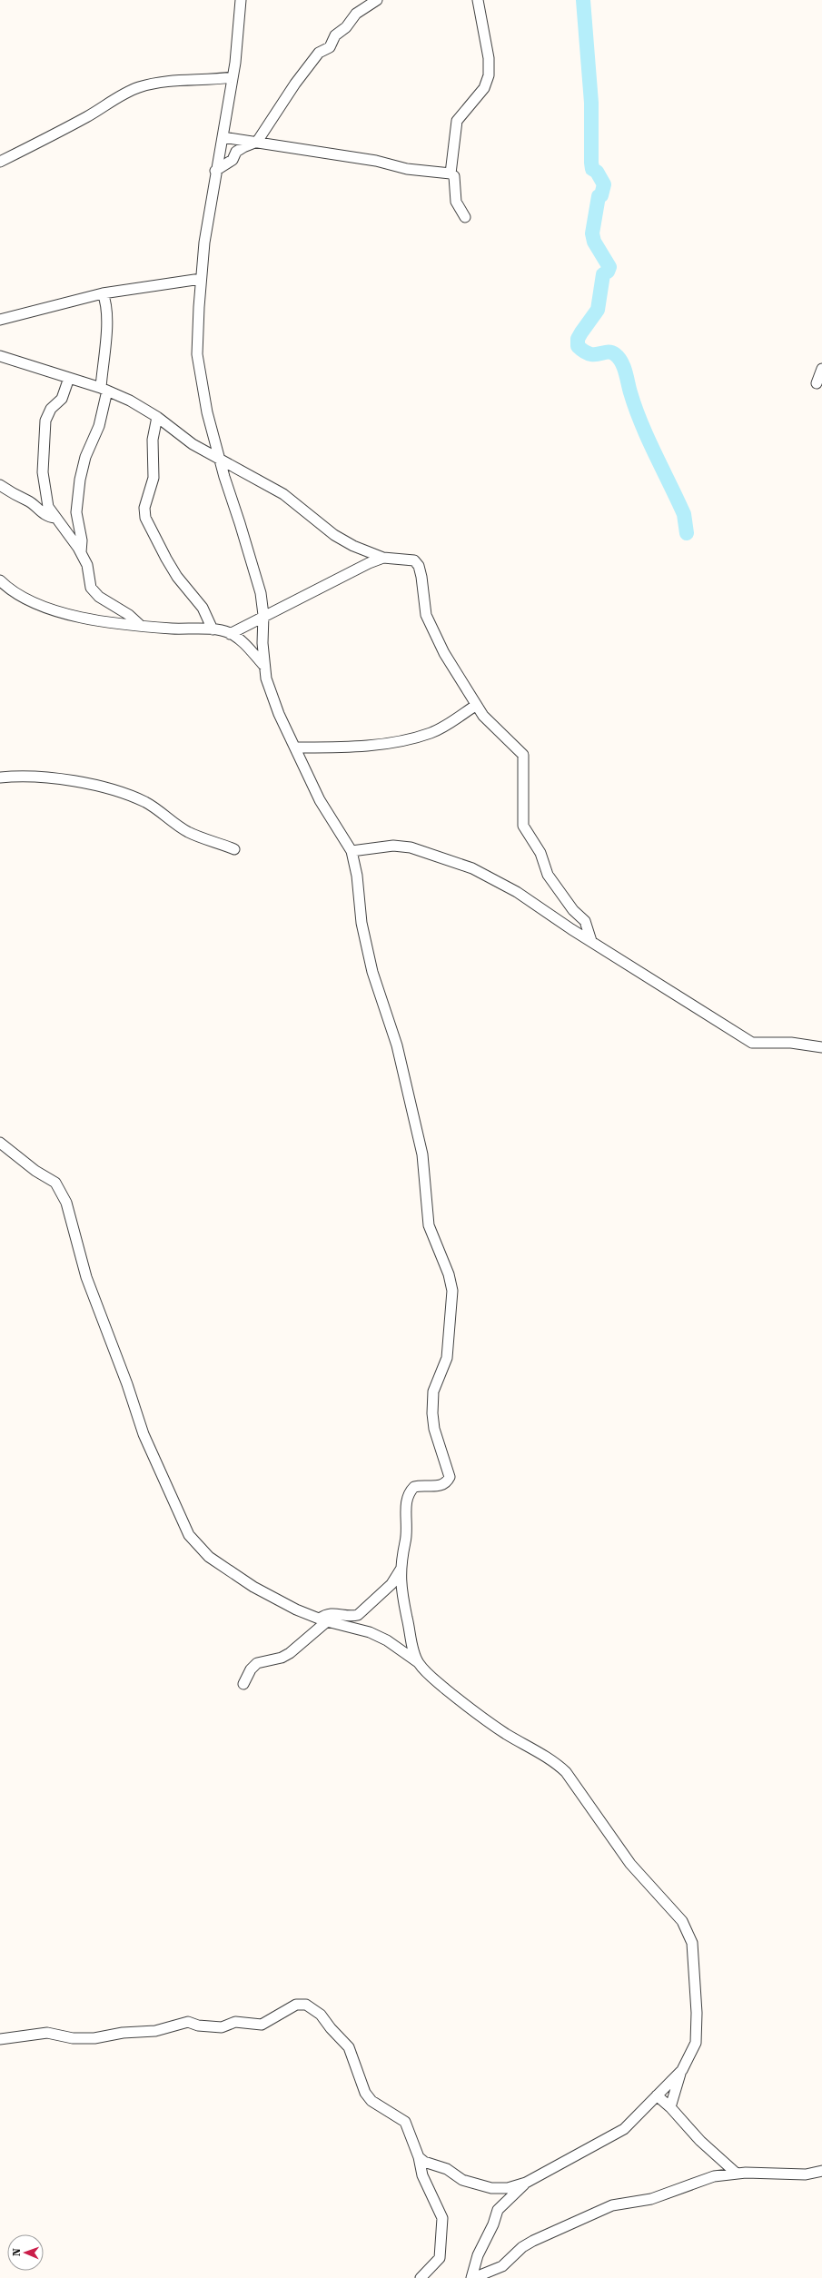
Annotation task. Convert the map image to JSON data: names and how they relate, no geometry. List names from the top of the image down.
{
  "north": "left"
}
